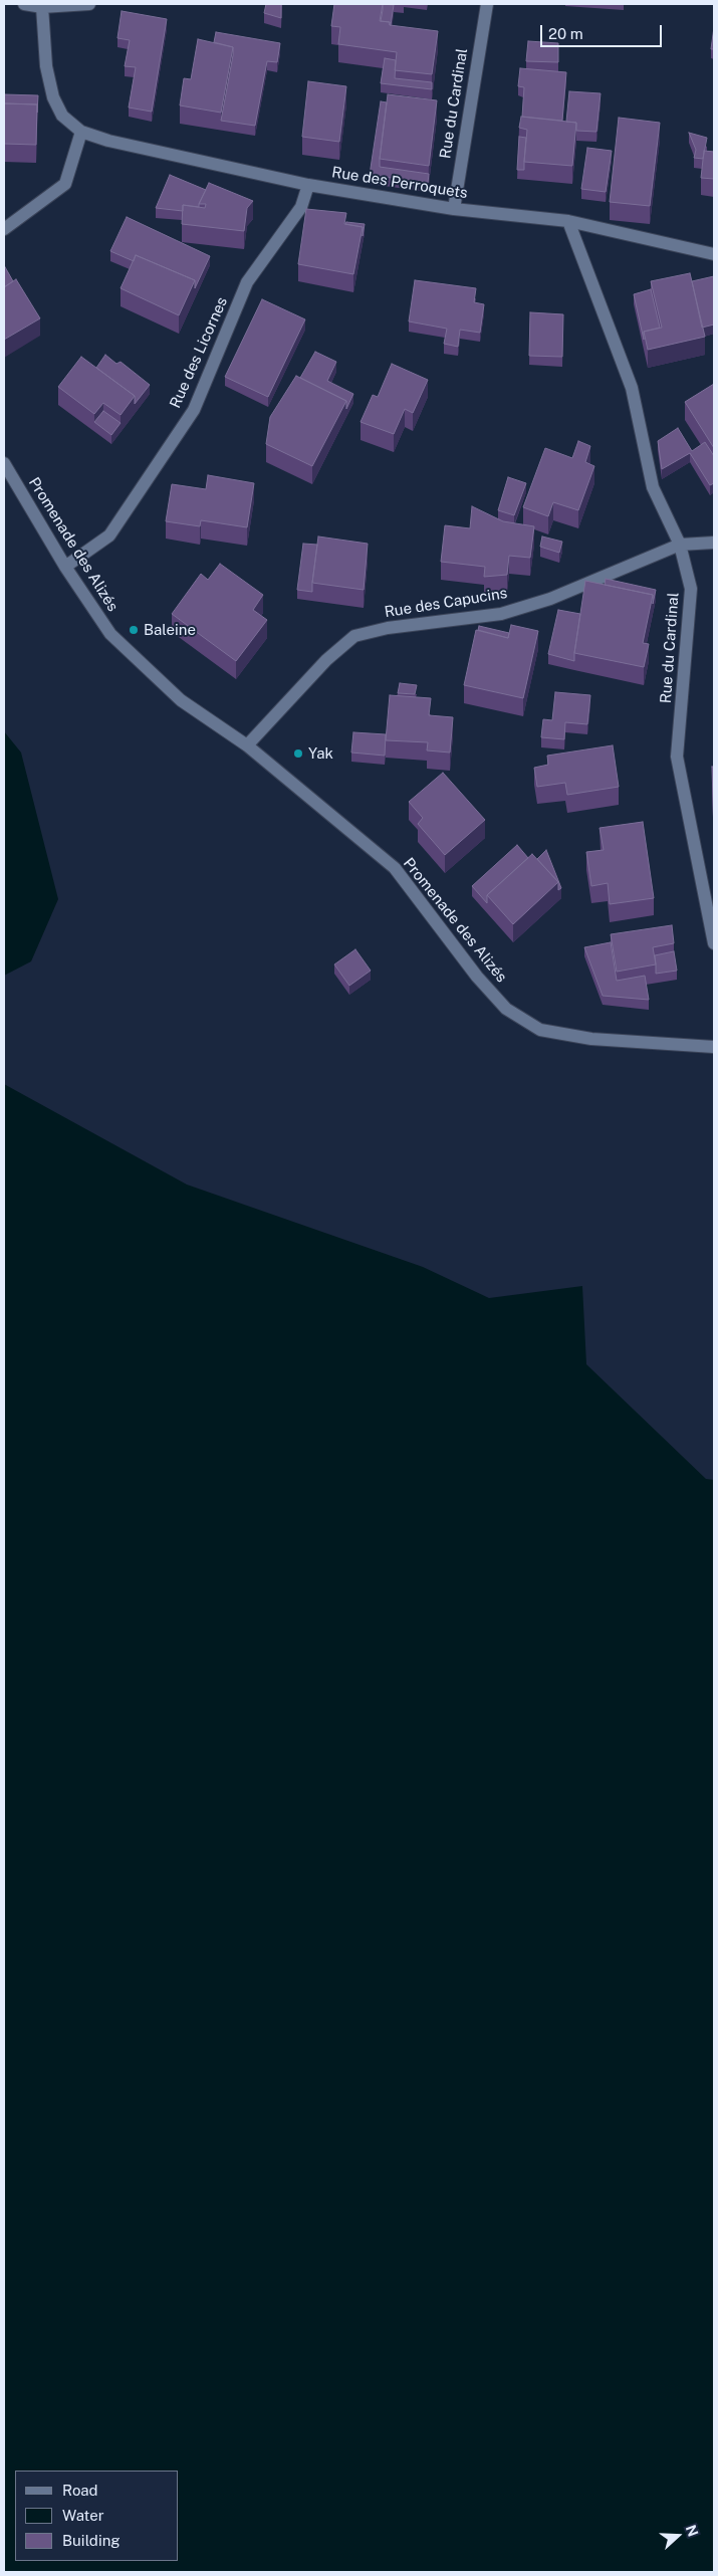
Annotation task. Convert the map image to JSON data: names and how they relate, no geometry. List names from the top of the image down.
{
  "streets": {
    "street": [
      "Rue du Cardinal",
      "Rue des Perroquets",
      "Rue des Licornes",
      "Promenade des Alizés",
      "Rue des Capucins"
    ]
  },
  "crossings": [
    ["Rue du Cardinal", "Rue des Perroquets"],
    ["Rue du Cardinal", "Rue des Capucins"],
    ["Rue des Perroquets", "Rue des Licornes"],
    ["Rue des Licornes", "Promenade des Alizés"],
    ["Promenade des Alizés", "Rue des Capucins"]
  ],
  "places": ["Baleine", "Yak"],
  "legend": ["Road", "Water", "Building"],
  "scale_bar": "20 m",
  "north": "right"
}
